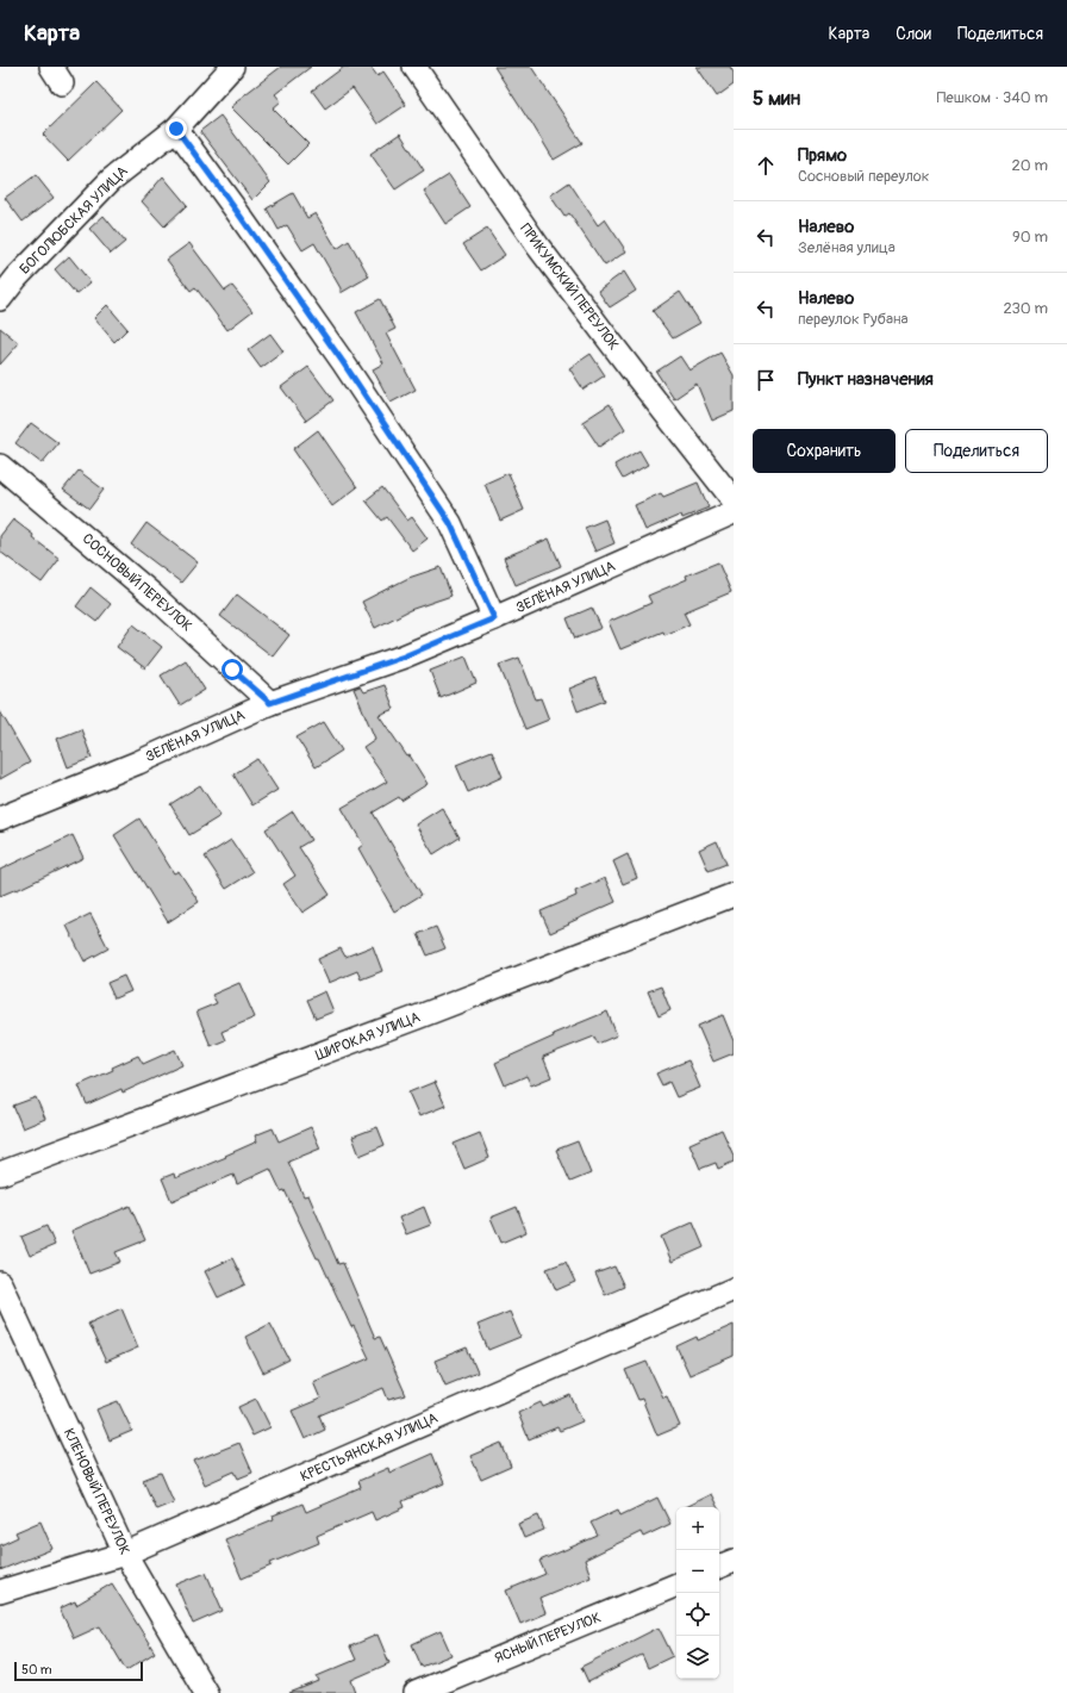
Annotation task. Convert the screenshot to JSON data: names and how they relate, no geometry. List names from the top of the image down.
{
  "streets": {
    "street": [
      "БОГОЛЮБСКАЯ УЛИЦА",
      "ПРИКУМСКИЙ ПЕРЕУЛОК",
      "СОСНОВЫЙ ПЕРЕУЛОК",
      "ЗЕЛЁНАЯ УЛИЦА",
      "ШИРОКАЯ УЛИЦА",
      "КРЕСТЬЯНСКАЯ УЛИЦА",
      "КЛЕНОВЫЙ ПЕРЕУЛОК",
      "ЯСНЫЙ ПЕРЕУЛОК"
    ]
  },
  "crossings": [
    ["СОСНОВЫЙ ПЕРЕУЛОК", "ЗЕЛЁНАЯ УЛИЦА"],
    ["КРЕСТЬЯНСКАЯ УЛИЦА", "КЛЕНОВЫЙ ПЕРЕУЛОК"]
  ],
  "scale_bar": "50 m",
  "page": {
    "header": "Карта",
    "nav": ["Карта", "Слои", "Поделиться"],
    "heading": ["5 мин", "Пешком · 340 m"],
    "list": [
      ["Прямо", "Сосновый переулок", "20 m"],
      ["Налево", "Зелёная улица", "90 m"],
      ["Налево", "переулок Рубана", "230 m"],
      "Пункт назначения"
    ],
    "buttons": ["Сохранить", "Поделиться"],
    "map_buttons": ["+", "−"],
    "scale": "50 m"
  }
}
